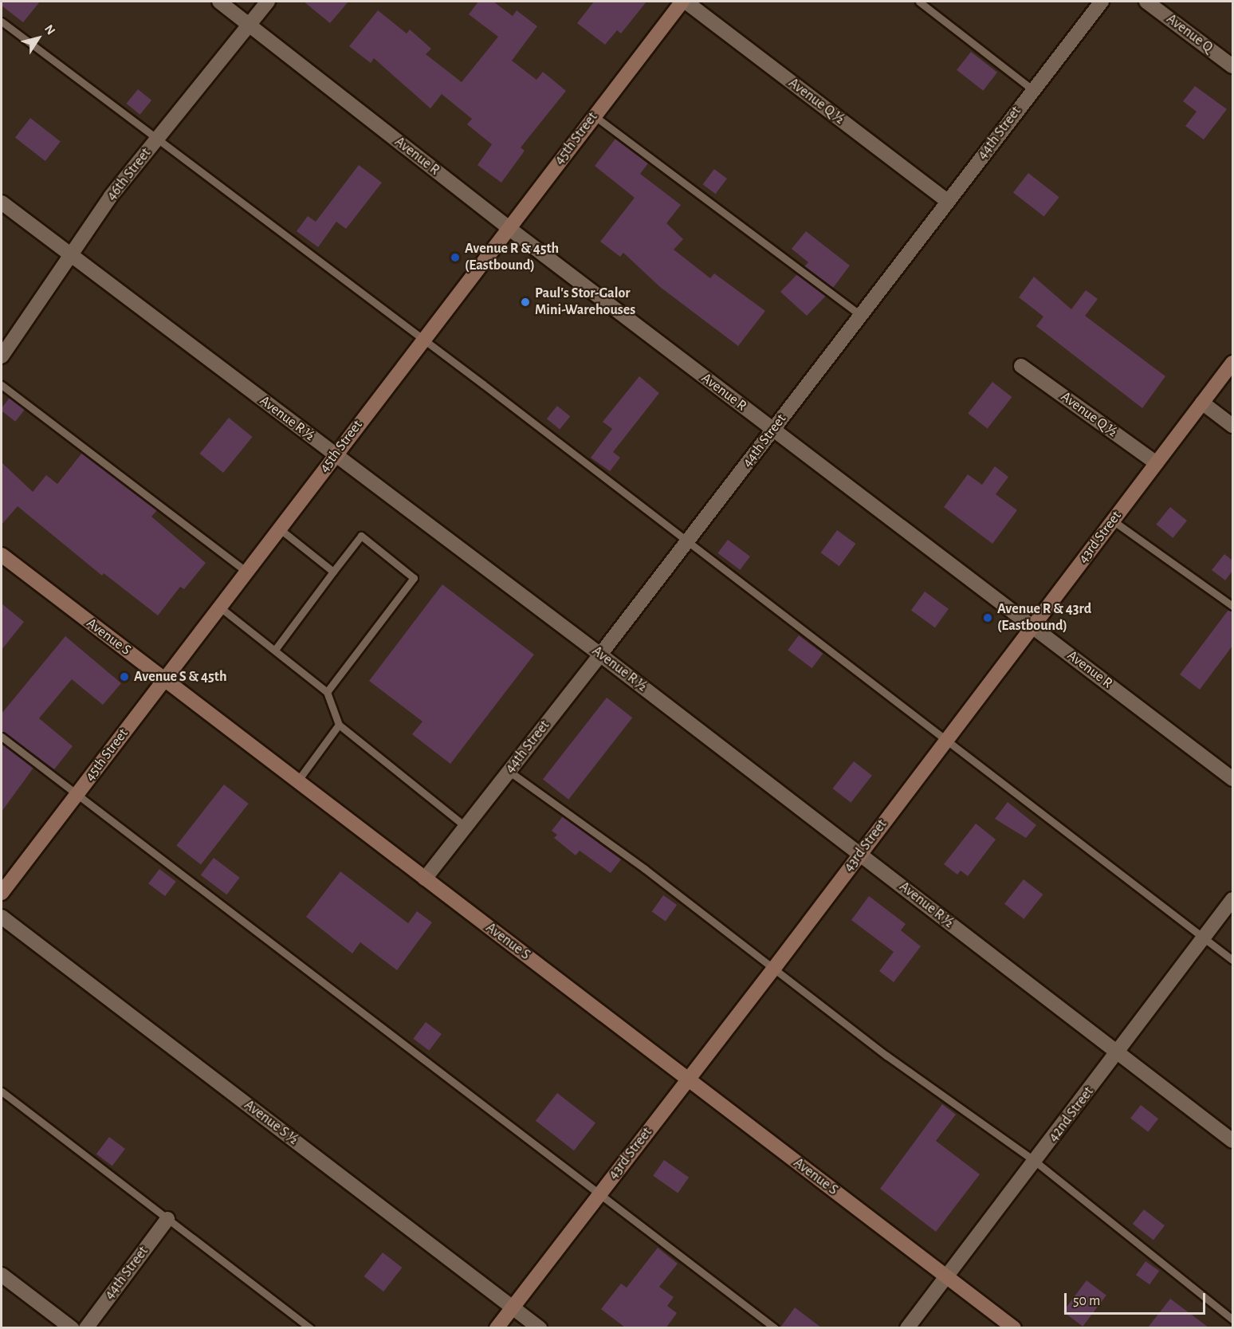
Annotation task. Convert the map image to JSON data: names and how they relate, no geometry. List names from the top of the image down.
{
  "streets": {
    "main road": ["45th Street", "43rd Street", "Avenue S"],
    "street": [
      "Avenue Q",
      "Avenue Q ½",
      "44th Street",
      "Avenue R",
      "46th Street",
      "Avenue R ½",
      "42nd Street",
      "Avenue S ½"
    ]
  },
  "crossings": [
    ["Avenue Q ½", "44th Street"],
    ["Avenue Q ½", "45th Street"],
    ["Avenue Q ½", "43rd Street"],
    ["44th Street", "Avenue R"],
    ["44th Street", "Avenue R ½"],
    ["44th Street", "Avenue S"],
    ["45th Street", "Avenue R"],
    ["45th Street", "Avenue R ½"],
    ["45th Street", "Avenue S"],
    ["Avenue R", "46th Street"],
    ["Avenue R", "43rd Street"],
    ["46th Street", "Avenue R ½"],
    ["Avenue R ½", "43rd Street"],
    ["Avenue R ½", "42nd Street"],
    ["43rd Street", "Avenue S"],
    ["43rd Street", "Avenue S ½"],
    ["Avenue S", "42nd Street"]
  ],
  "places": [
    "Avenue R & 45th (Eastbound)",
    "Paul's Stor-Galor Mini-Warehouses",
    "Avenue R & 43rd (Eastbound)",
    "Avenue S & 45th"
  ],
  "scale_bar": "50 m",
  "north": "top right"
}
